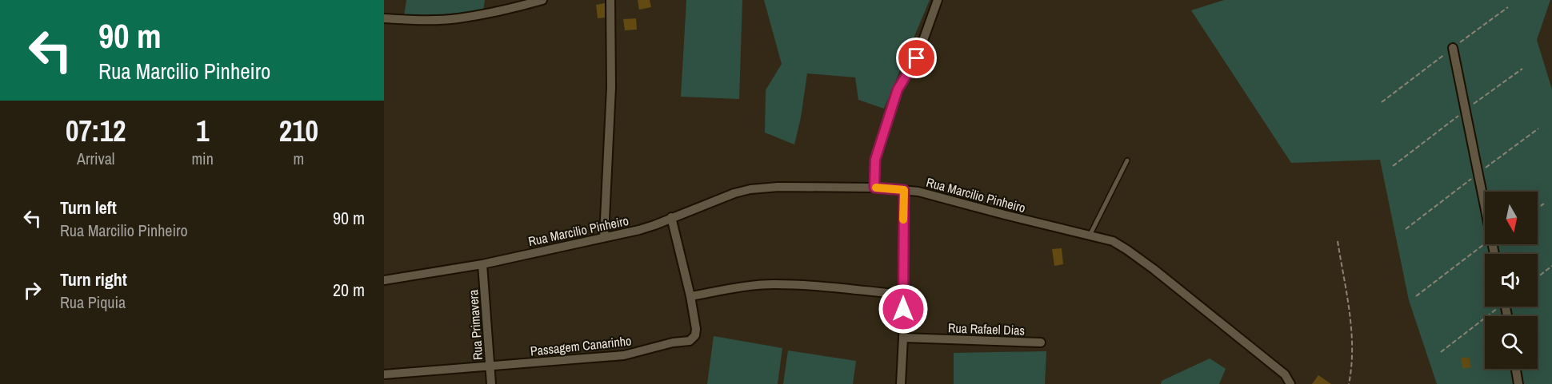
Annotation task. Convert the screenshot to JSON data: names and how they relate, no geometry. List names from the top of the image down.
{
  "streets": {
    "street": [
      "Rua Marcilio Pinheiro",
      "Rua Primavera",
      "Rua Rafael Dias",
      "Passagem Canarinho"
    ]
  },
  "crossings": [
    ["Rua Marcilio Pinheiro", "Rua Primavera"],
    ["Rua Marcilio Pinheiro", "Passagem Canarinho"],
    ["Rua Primavera", "Passagem Canarinho"]
  ],
  "north": "bottom",
  "page": {
    "turn": ["90 m", "Rua Marcilio Pinheiro"],
    "eta": [
      "07:12",
      "Arrival",
      "1",
      "min",
      "210",
      "m"
    ],
    "list": [
      {
        "name": "Turn left",
        "note": "Rua Marcilio Pinheiro",
        "value": "90 m"
      },
      {
        "name": "Turn right",
        "note": "Rua Piquia",
        "value": "20 m"
      }
    ]
  }
}
